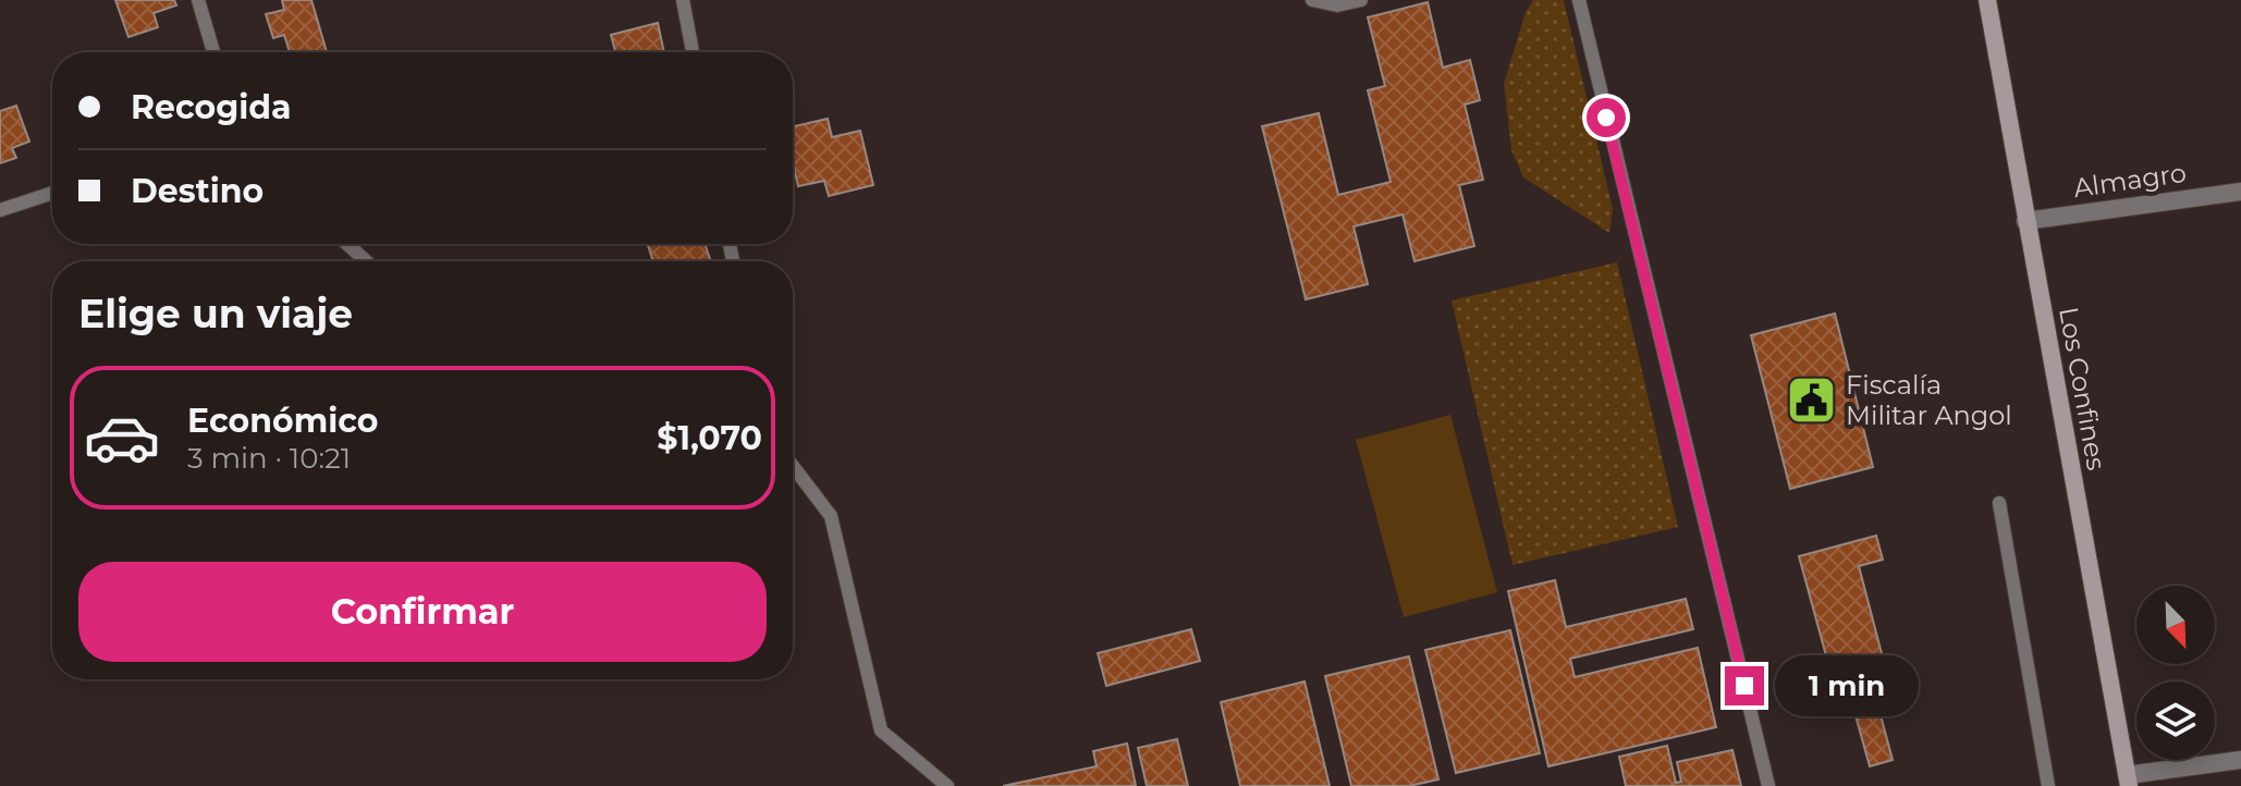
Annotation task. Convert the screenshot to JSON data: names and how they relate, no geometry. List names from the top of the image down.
{
  "streets": {
    "main road": ["Los Confines"],
    "street": ["Almagro"]
  },
  "crossings": [
    ["Almagro", "Los Confines"]
  ],
  "places": {
    "public building": ["Fiscalía Militar Angol"]
  },
  "north": "bottom right",
  "page": {
    "banner": ["Recogida", "Destino"],
    "heading": "Elige un viaje",
    "list": [
      {
        "name": "Económico",
        "note": "3 min · 10:21",
        "value": "$1,070"
      }
    ],
    "buttons": "Confirmar",
    "bubble": "1 min"
  }
}
